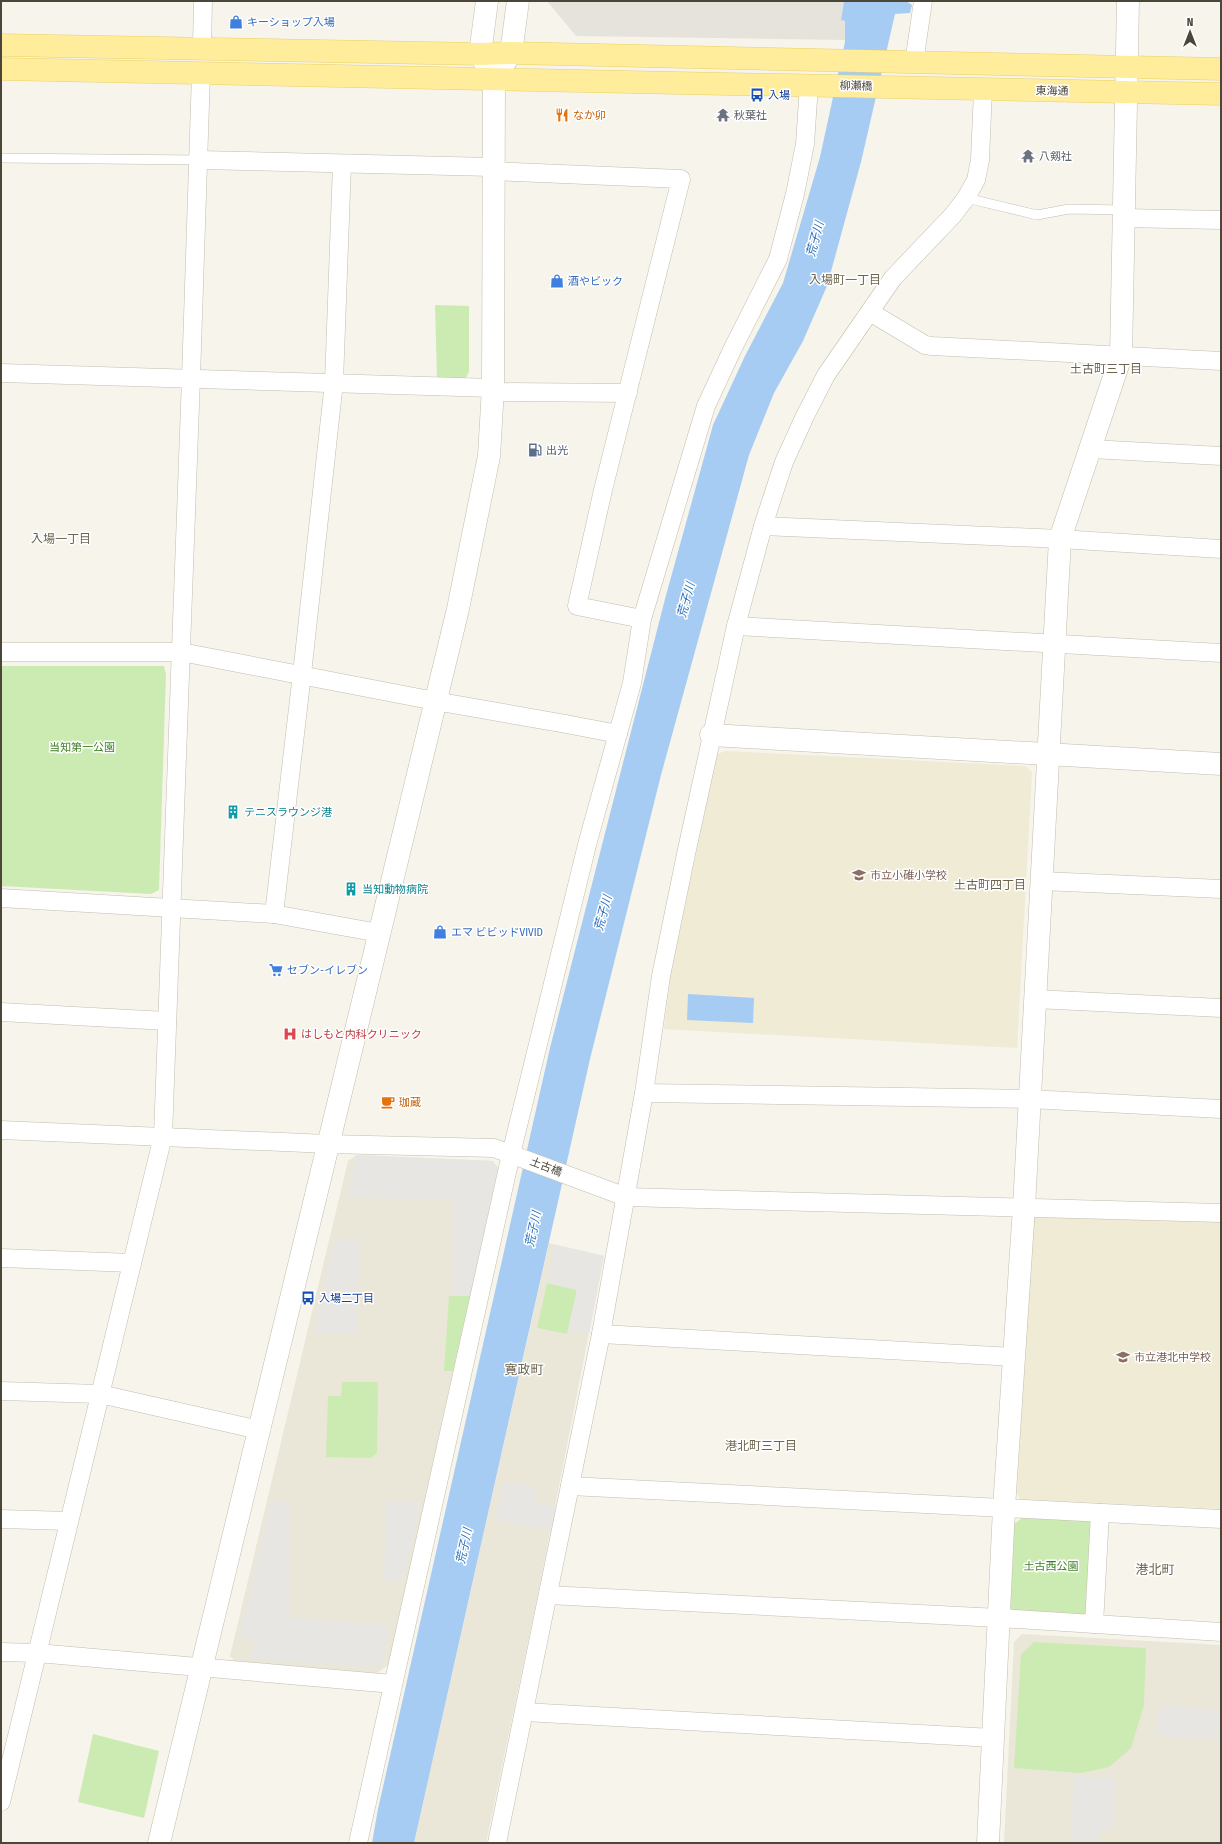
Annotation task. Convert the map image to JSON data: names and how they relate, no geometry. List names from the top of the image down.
{
  "streets": {
    "main road": ["柳瀬橋", "東海通"],
    "street": ["土古橋"]
  },
  "crossings": [
    ["柳瀬橋", "東海通"]
  ],
  "districts": [
    "入場町一丁目",
    "土古町三丁目",
    "入場一丁目",
    "土古町四丁目",
    "寛政町",
    "港北町三丁目",
    "港北町"
  ],
  "water": ["荒子川"],
  "parks": ["当知第一公園", "土古西公園"],
  "places": {
    "shop": ["キーショップ入場", "酒やビック", "エマ ビビッドVIVID"],
    "bus stop": ["入場", "入場二丁目"],
    "restaurant": ["なか卯"],
    "temple": ["秋葉社", "八剱社"],
    "fuel station": ["出光"],
    "building": ["テニスラウンジ港", "当知動物病院"],
    "school or university": ["市立小碓小学校", "市立港北中学校"],
    "supermarket": ["セブン-イレブン"],
    "hospital": ["はしもと内科クリニック"],
    "cafe": ["珈蔵"]
  },
  "north": "top"
}
